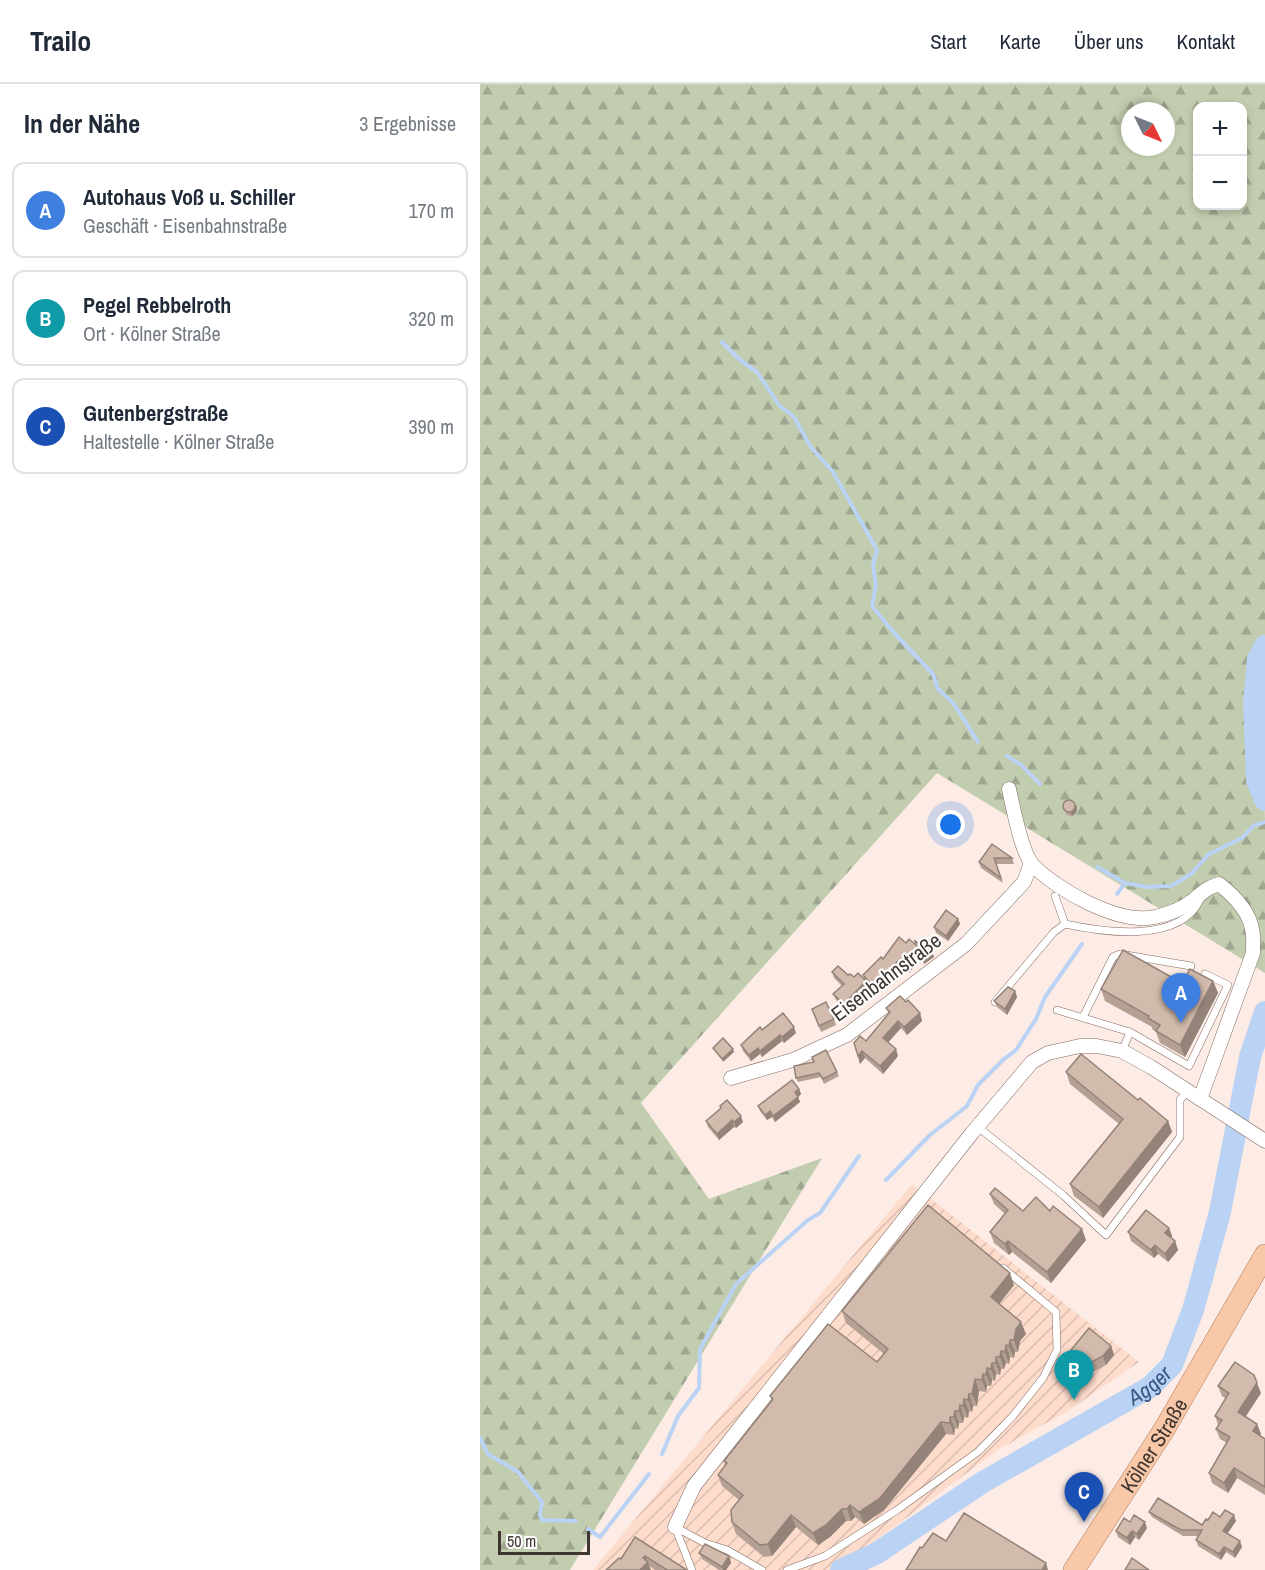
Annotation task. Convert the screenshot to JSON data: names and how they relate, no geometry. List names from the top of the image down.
{
  "streets": {
    "main road": ["Kölner Straße"],
    "street": ["Eisenbahnstraße"]
  },
  "water": ["Agger"],
  "scale_bar": "50 m",
  "north": "bottom right",
  "page": {
    "header": "Trailo",
    "nav": [
      "Start",
      "Karte",
      "Über uns",
      "Kontakt"
    ],
    "heading": ["In der Nähe", "3 Ergebnisse"],
    "map_buttons": ["+", "−"],
    "list": [
      {
        "mark": "A",
        "name": "Autohaus Voß u. Schiller",
        "note": "Geschäft · Eisenbahnstraße",
        "value": "170 m"
      },
      {
        "mark": "B",
        "name": "Pegel Rebbelroth",
        "note": "Ort · Kölner Straße",
        "value": "320 m"
      },
      {
        "mark": "C",
        "name": "Gutenbergstraße",
        "note": "Haltestelle · Kölner Straße",
        "value": "390 m"
      }
    ],
    "pins": ["A", "B", "C"],
    "scale": "50 m"
  }
}
